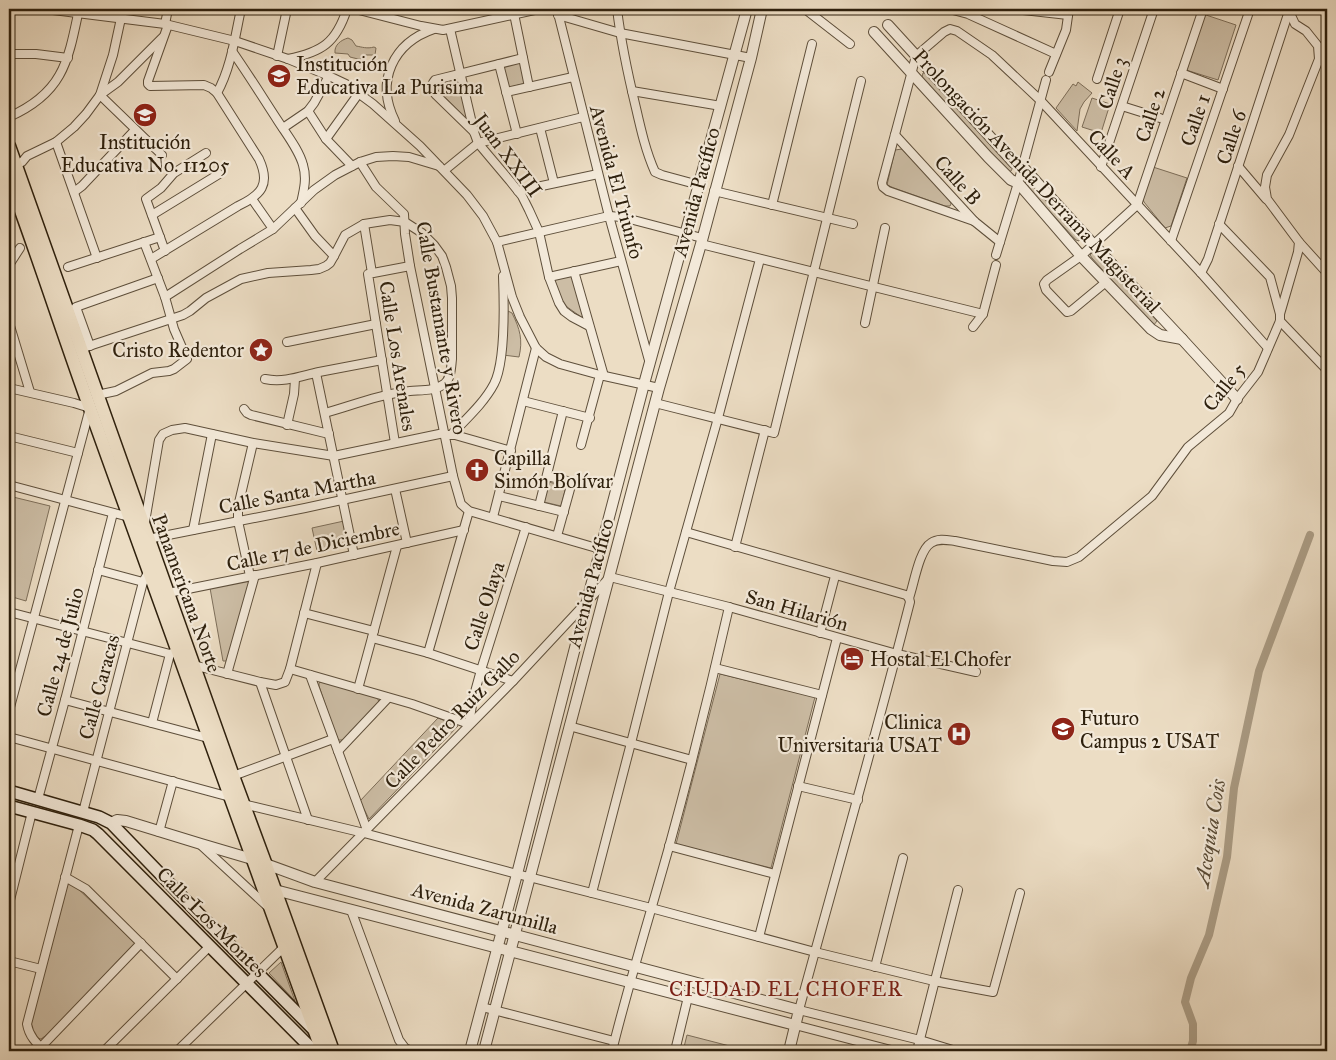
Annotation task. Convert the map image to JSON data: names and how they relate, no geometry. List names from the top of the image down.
{
  "streets": {
    "highway": ["Panamericana Norte"],
    "main road": ["Avenida Zarumilla", "Calle Los Montes"],
    "street": [
      "Calle 3",
      "Calle 2",
      "Calle 1",
      "Calle 6",
      "Calle A",
      "Juan XXIII",
      "Calle B",
      "Prolongación Avenida Derrama Magisterial",
      "Avenida El Triunfo",
      "Avenida Pacífico",
      "Calle Bustamante y Rivero",
      "Calle Los Arenales",
      "Calle 5",
      "Calle Santa Martha",
      "Calle 17 de Diciembre",
      "Calle Olaya",
      "San Hilarión",
      "Calle 24 de Julio",
      "Calle Caracas",
      "Calle Pedro Ruiz Gallo"
    ]
  },
  "crossings": [
    ["Calle 3", "Calle A"],
    ["Calle 2", "Calle A"],
    ["Calle 2", "Prolongación Avenida Derrama Magisterial"],
    ["Calle 1", "Calle A"],
    ["Calle 6", "Calle A"],
    ["Calle A", "Prolongación Avenida Derrama Magisterial"],
    ["Calle A", "Calle 5"],
    ["Prolongación Avenida Derrama Magisterial", "Calle 5"],
    ["Avenida El Triunfo", "Avenida Pacífico"],
    ["Avenida Pacífico", "San Hilarión"],
    ["Avenida Pacífico", "Calle Pedro Ruiz Gallo"],
    ["Avenida Pacífico", "Avenida Zarumilla"],
    ["Calle Bustamante y Rivero", "Calle Santa Martha"],
    ["Calle 5", "San Hilarión"],
    ["Calle 5", "Avenida Zarumilla"],
    ["Calle Santa Martha", "Panamericana Norte"],
    ["Calle 17 de Diciembre", "Panamericana Norte"],
    ["Panamericana Norte", "Calle Caracas"],
    ["Panamericana Norte", "Avenida Zarumilla"],
    ["Calle Olaya", "Calle Pedro Ruiz Gallo"],
    ["San Hilarión", "Calle Pedro Ruiz Gallo"],
    ["Calle 24 de Julio", "Avenida Zarumilla"],
    ["Calle Caracas", "Avenida Zarumilla"],
    ["Calle Pedro Ruiz Gallo", "Avenida Zarumilla"]
  ],
  "districts": ["CIUDAD EL CHOFER"],
  "water": ["Acequia Cois"],
  "places": {
    "school or university": ["Institución Educativa La Purisima", "Institución Educativa No. 11205", "Futuro Campus 2 USAT"],
    "place": ["Cristo Redentor"],
    "church": ["Capilla Simón Bolívar"],
    "hotel": ["Hostal El Chofer"],
    "hospital": ["Clinica Universitaria USAT"]
  }
}
